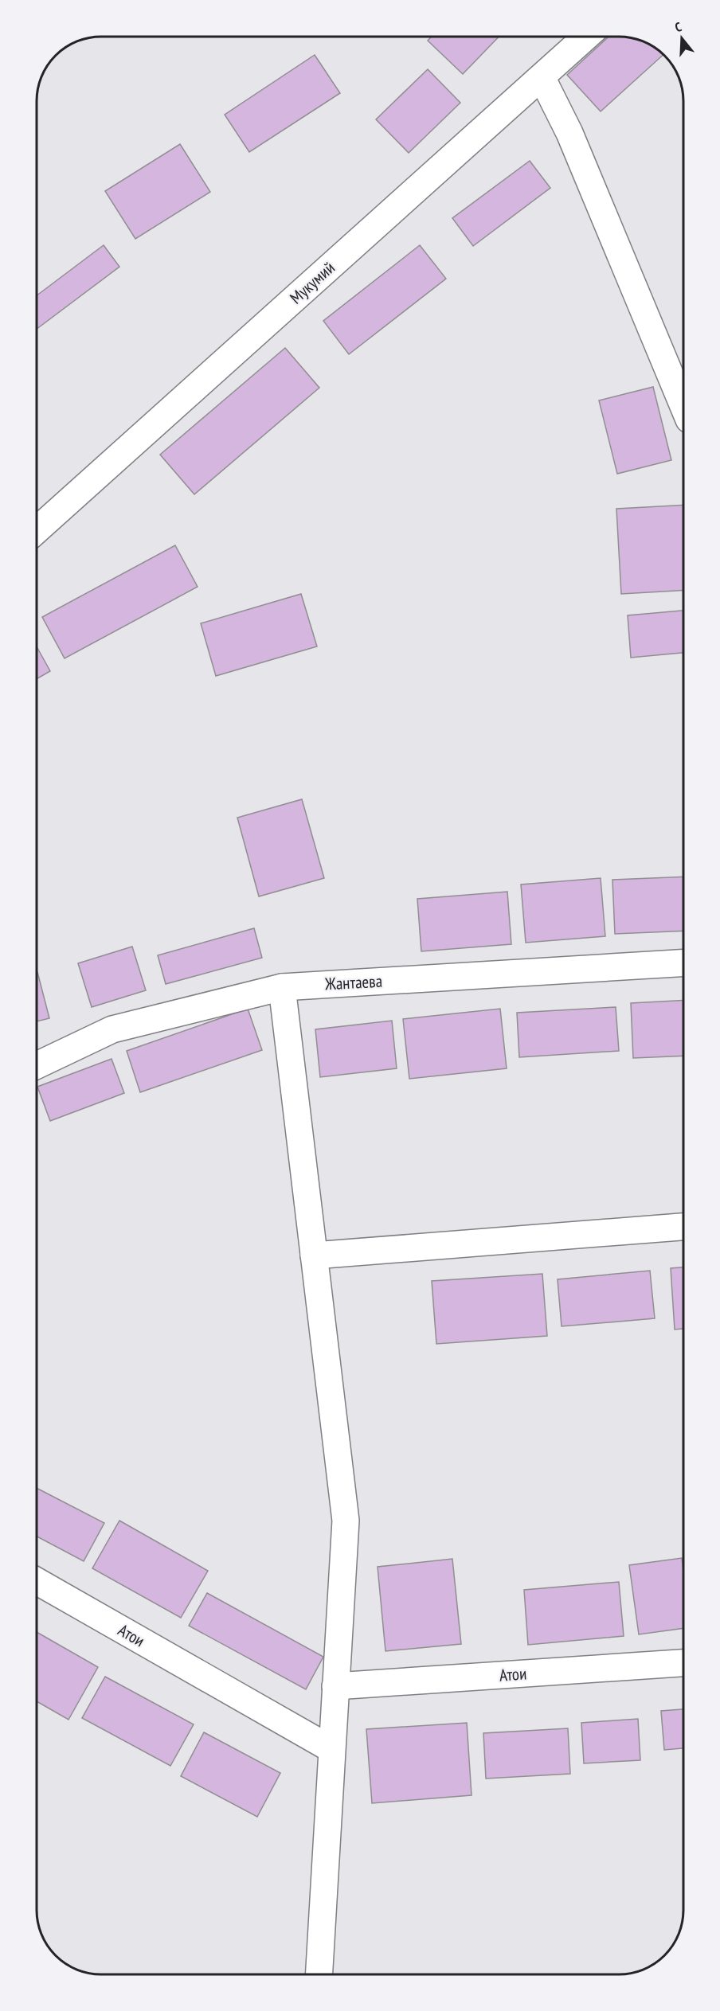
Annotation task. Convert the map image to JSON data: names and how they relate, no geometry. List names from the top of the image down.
{
  "streets": {
    "street": ["Мукумий", "Жантаева", "Атои"]
  },
  "north": "top"
}
